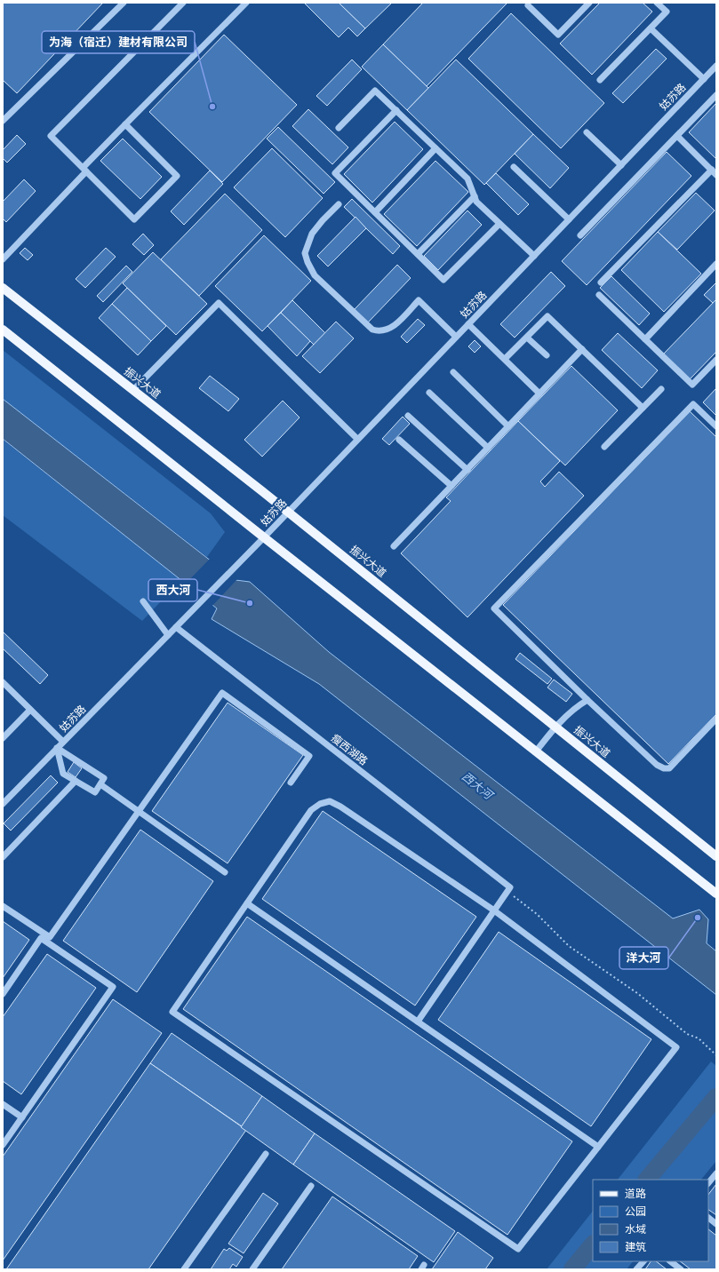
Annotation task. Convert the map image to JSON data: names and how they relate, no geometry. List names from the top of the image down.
{
  "streets": {
    "main road": ["振兴大道"],
    "street": ["姑苏路", "瘦西湖路"]
  },
  "crossings": [
    ["姑苏路", "振兴大道"],
    ["姑苏路", "瘦西湖路"]
  ],
  "water": ["西大河"],
  "places": ["为海（宿迁）建材有限公司", "西大河", "洋大河"],
  "legend": [
    "道路",
    "公园",
    "水域",
    "建筑"
  ]
}
